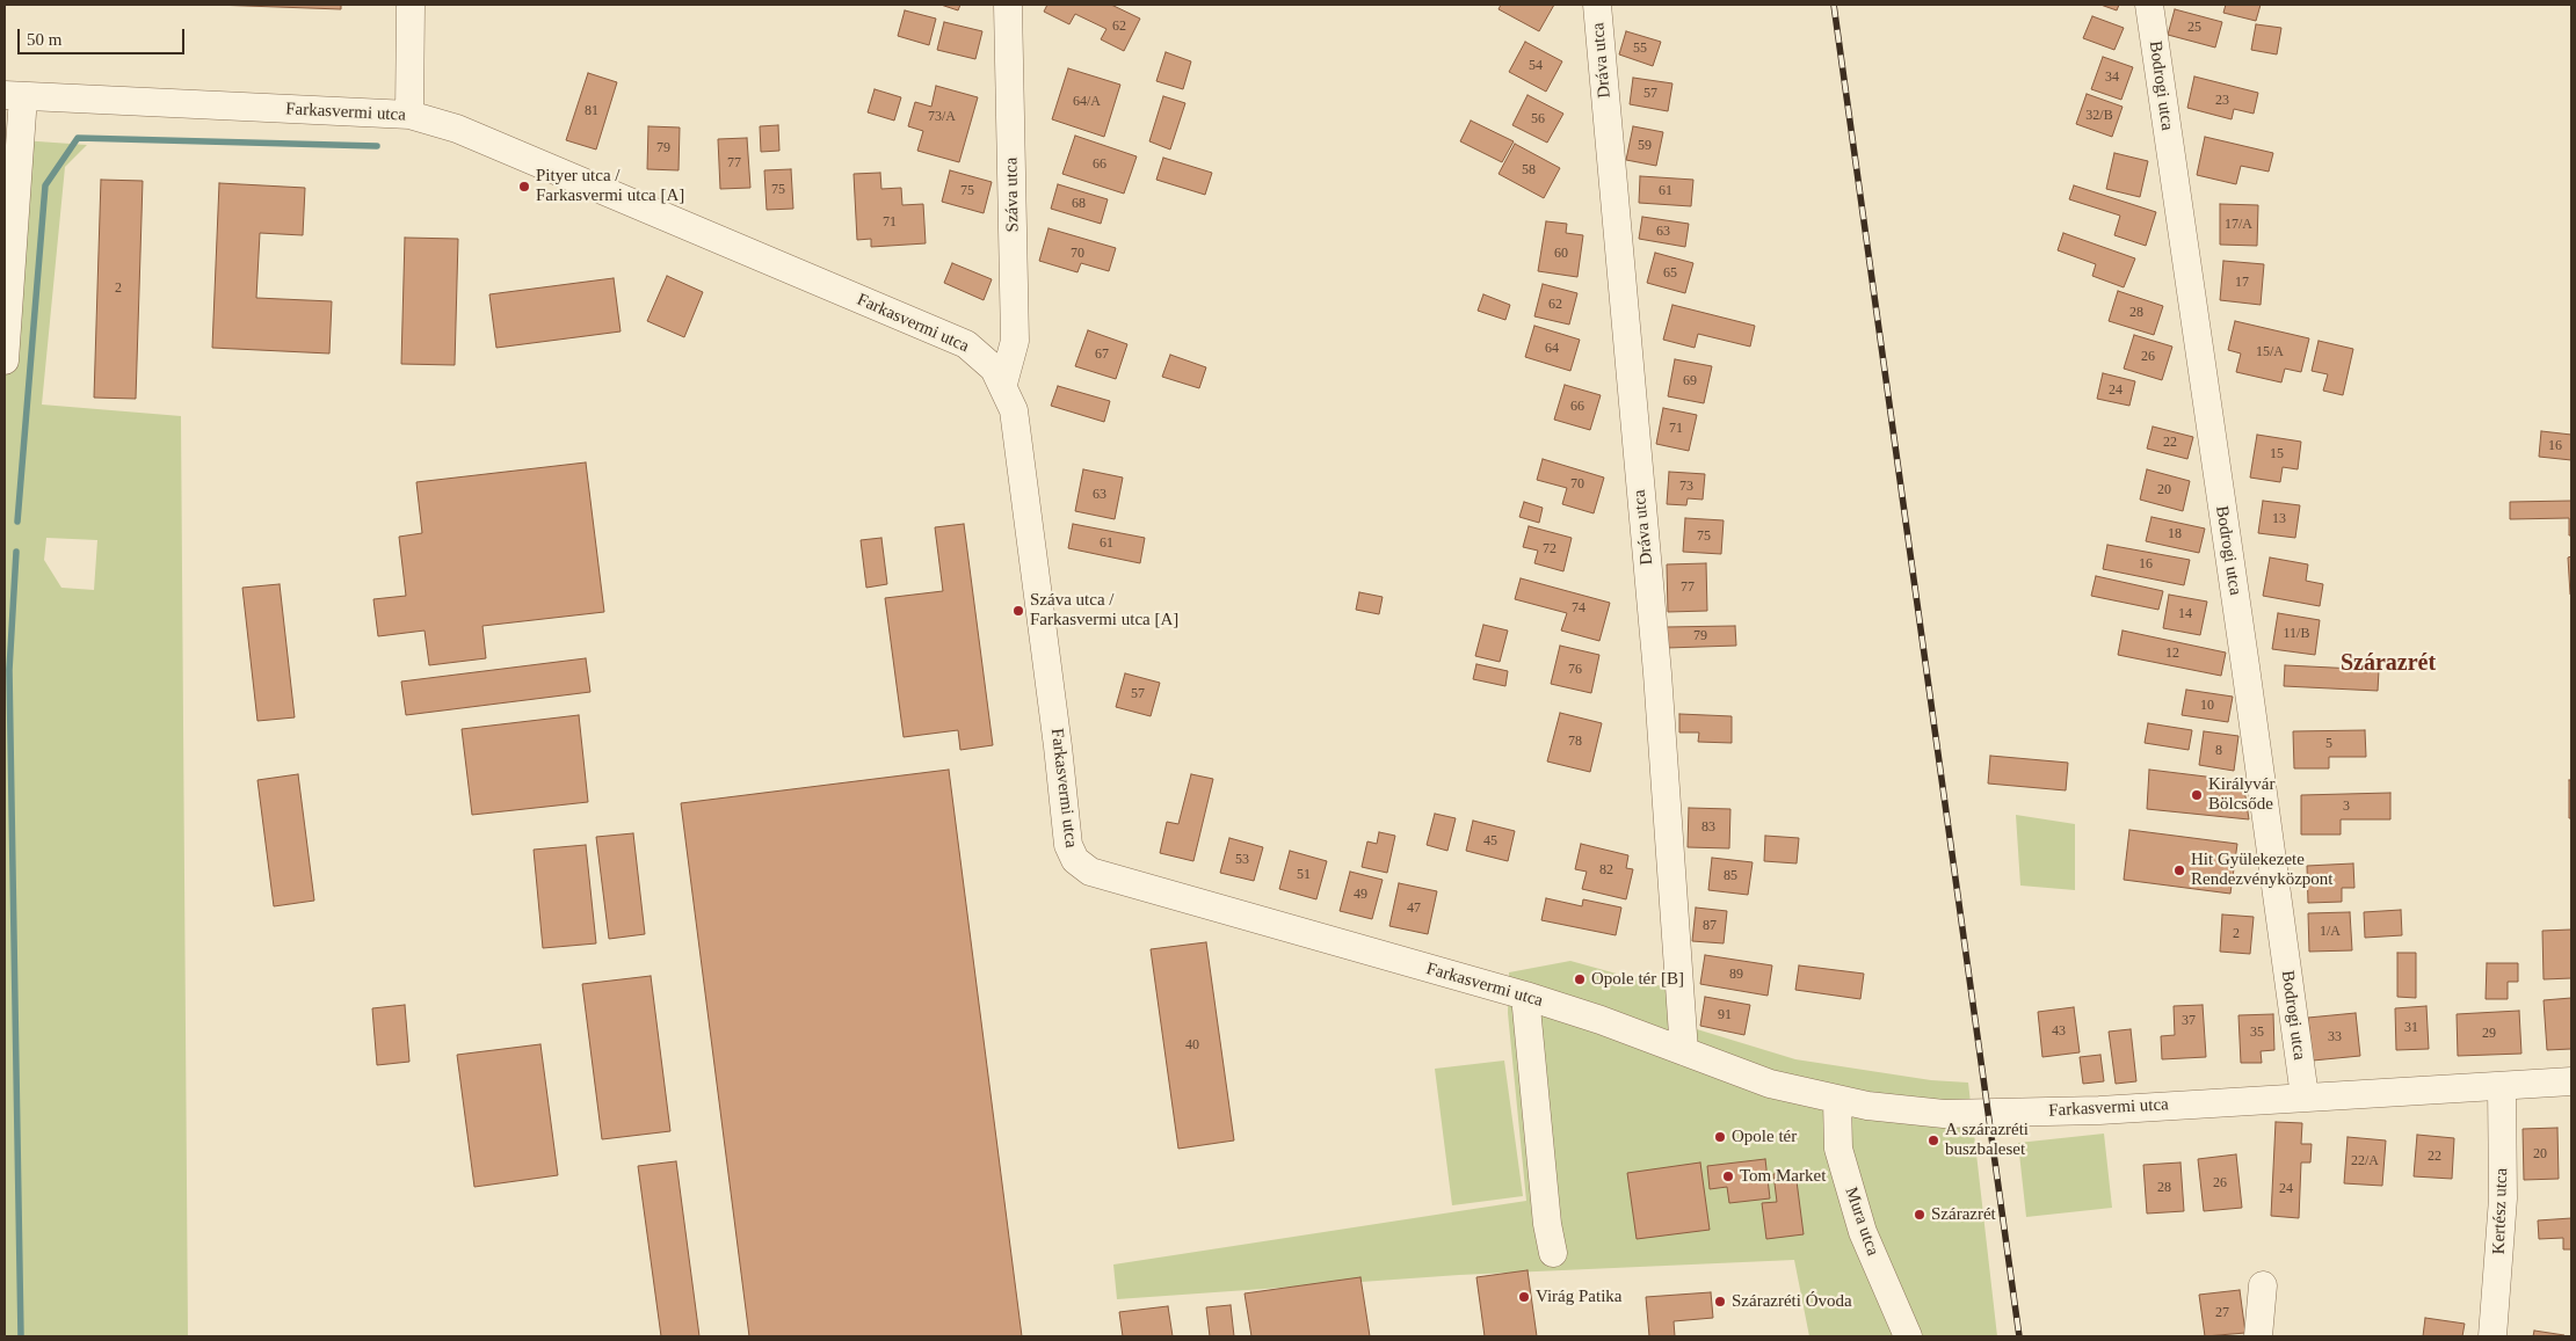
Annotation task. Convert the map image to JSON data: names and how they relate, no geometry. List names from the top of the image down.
{
  "streets": {
    "street": [
      "Dráva utca",
      "Bodrogi utca",
      "Farkasvermi utca",
      "Száva utca",
      "Kertész utca",
      "Mura utca"
    ]
  },
  "crossings": [
    ["Dráva utca", "Farkasvermi utca"],
    ["Bodrogi utca", "Farkasvermi utca"],
    ["Farkasvermi utca", "Száva utca"],
    ["Farkasvermi utca", "Kertész utca"],
    ["Farkasvermi utca", "Mura utca"]
  ],
  "districts": ["Szárazrét"],
  "places": [
    "Pityer utca / Farkasvermi utca [A]",
    "Száva utca / Farkasvermi utca [A]",
    "Királyvár Bölcsőde",
    "Hit Gyülekezete Rendezvényközpont",
    "Opole tér [B]",
    "Opole tér",
    "A szárazréti buszbaleset",
    "Tom Market",
    "Szárazrét",
    "Virág Patika",
    "Szárazréti Óvoda"
  ],
  "house_numbers": [
    "62",
    "25",
    "55",
    "54",
    "34",
    "57",
    "23",
    "64/A",
    "81",
    "32/B",
    "73/A",
    "56",
    "59",
    "79",
    "77",
    "66",
    "58",
    "75",
    "75",
    "61",
    "68",
    "71",
    "17/A",
    "63",
    "70",
    "60",
    "65",
    "17",
    "2",
    "62",
    "28",
    "64",
    "15/A",
    "67",
    "26",
    "69",
    "24",
    "66",
    "71",
    "22",
    "16",
    "15",
    "70",
    "73",
    "20",
    "63",
    "13",
    "18",
    "75",
    "61",
    "72",
    "16",
    "77",
    "74",
    "14",
    "11/B",
    "79",
    "12",
    "76",
    "57",
    "10",
    "78",
    "5",
    "8",
    "3",
    "83",
    "45",
    "53",
    "82",
    "51",
    "85",
    "49",
    "47",
    "87",
    "1/A",
    "2",
    "89",
    "91",
    "37",
    "31",
    "43",
    "35",
    "29",
    "33",
    "40",
    "20",
    "22",
    "22/A",
    "26",
    "28",
    "24",
    "27"
  ],
  "scale_bar": "50 m"
}
